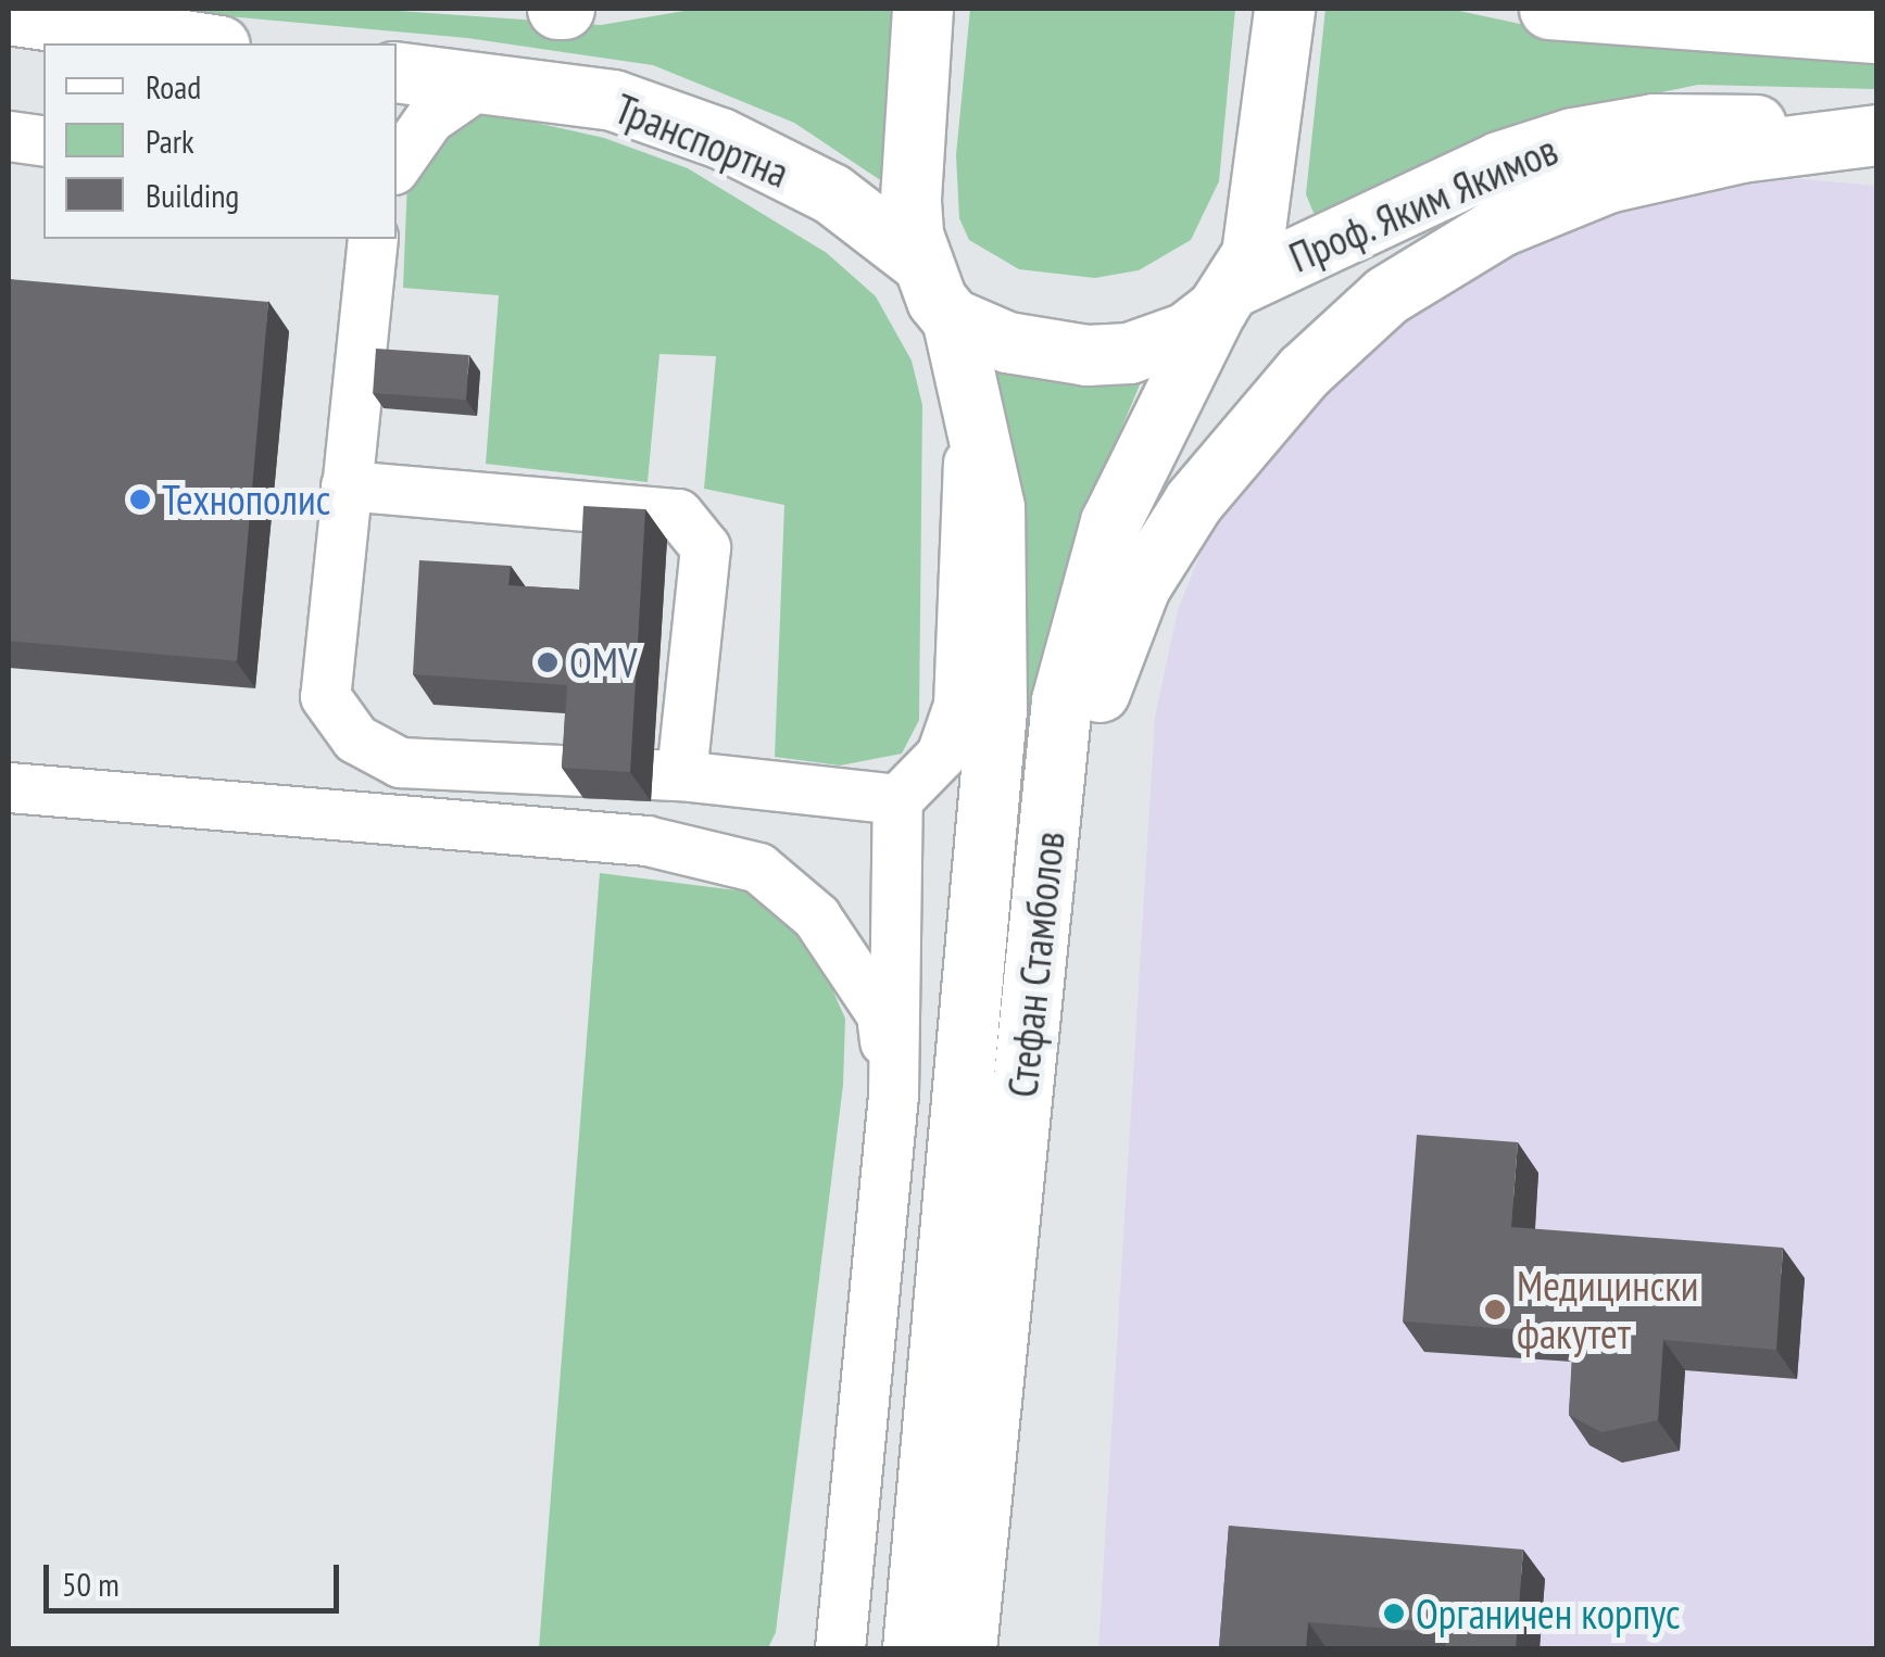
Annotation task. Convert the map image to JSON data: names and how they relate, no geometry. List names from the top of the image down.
{
  "streets": {
    "main road": ["Транспортна", "Проф. Яким Якимов", "Стефан Стамболов"]
  },
  "crossings": [
    ["Транспортна", "Стефан Стамболов"],
    ["Проф. Яким Якимов", "Стефан Стамболов"]
  ],
  "places": [
    "Технополис",
    "OMV",
    "Медицински факутет",
    "Органичен корпус"
  ],
  "legend": ["Road", "Park", "Building"],
  "scale_bar": "50 m"
}
